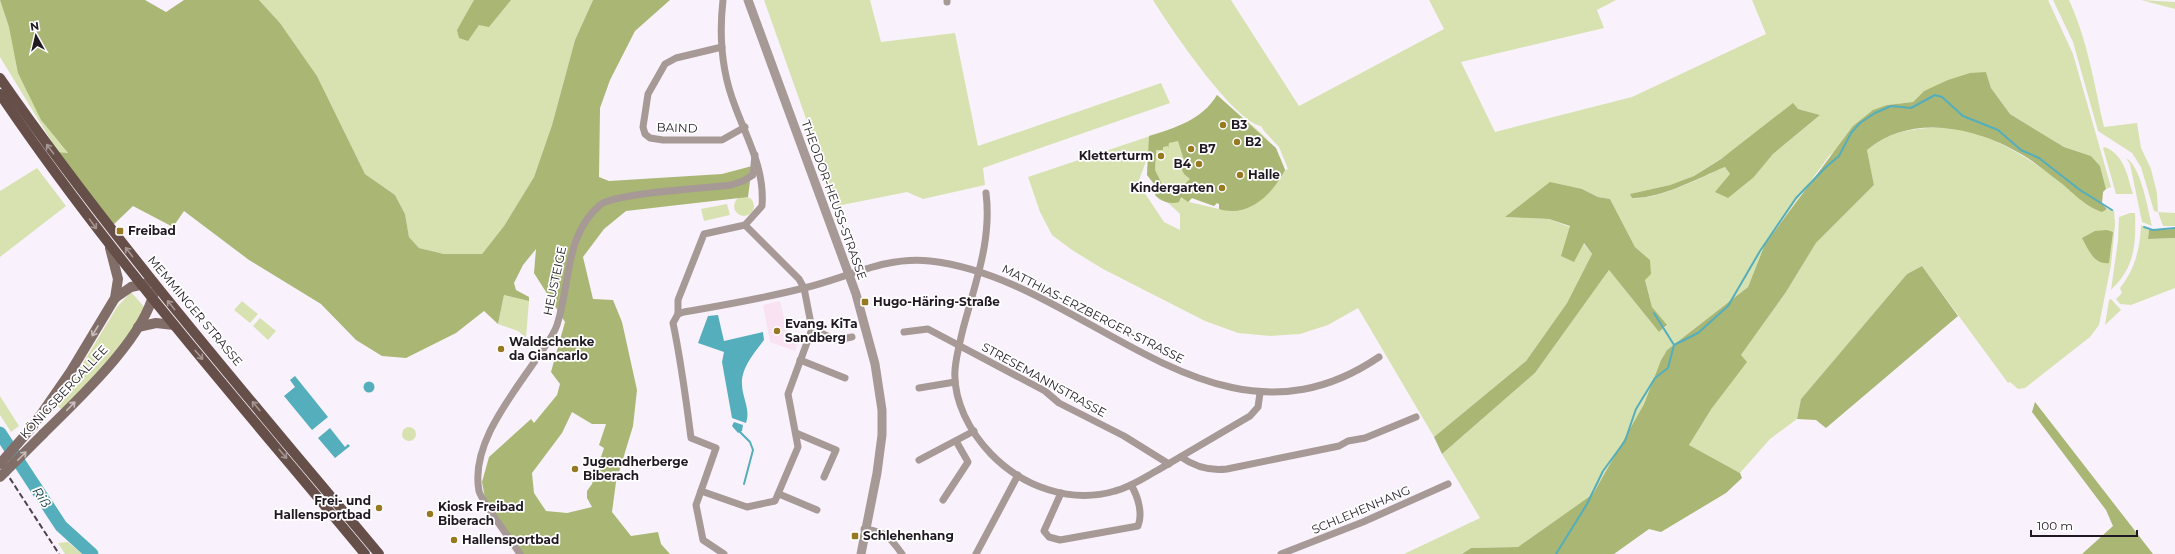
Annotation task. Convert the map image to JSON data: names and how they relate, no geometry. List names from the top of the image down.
{
  "streets": {
    "main road": ["MEMMINGER STRASSE", "KÖNIGSBERGALLEE"],
    "street": [
      "BAIND",
      "THEODOR-HEUSS-STRASSE",
      "HEUSTEIGE",
      "MATTHIAS-ERZBERGER-STRASSE",
      "STRESEMANNSTRASSE",
      "SCHLEHENHANG"
    ]
  },
  "crossings": [
    ["BAIND", "HEUSTEIGE"],
    ["THEODOR-HEUSS-STRASSE", "MATTHIAS-ERZBERGER-STRASSE"],
    ["MEMMINGER STRASSE", "KÖNIGSBERGALLEE"]
  ],
  "water": ["Riß"],
  "places": {
    "other": [
      "B3",
      "B2",
      "B7",
      "Kletterturm",
      "B4",
      "Halle",
      "Kindergarten",
      "Evang. KiTa Sandberg",
      "Waldschenke da Giancarlo",
      "Jugendherberge Biberach",
      "Frei- und Hallensportbad",
      "Kiosk Freibad Biberach",
      "Hallensportbad"
    ],
    "transit": ["Freibad", "Hugo-Häring-Straße", "Schlehenhang"]
  },
  "scale_bar": "100 m",
  "north": "top"
}
